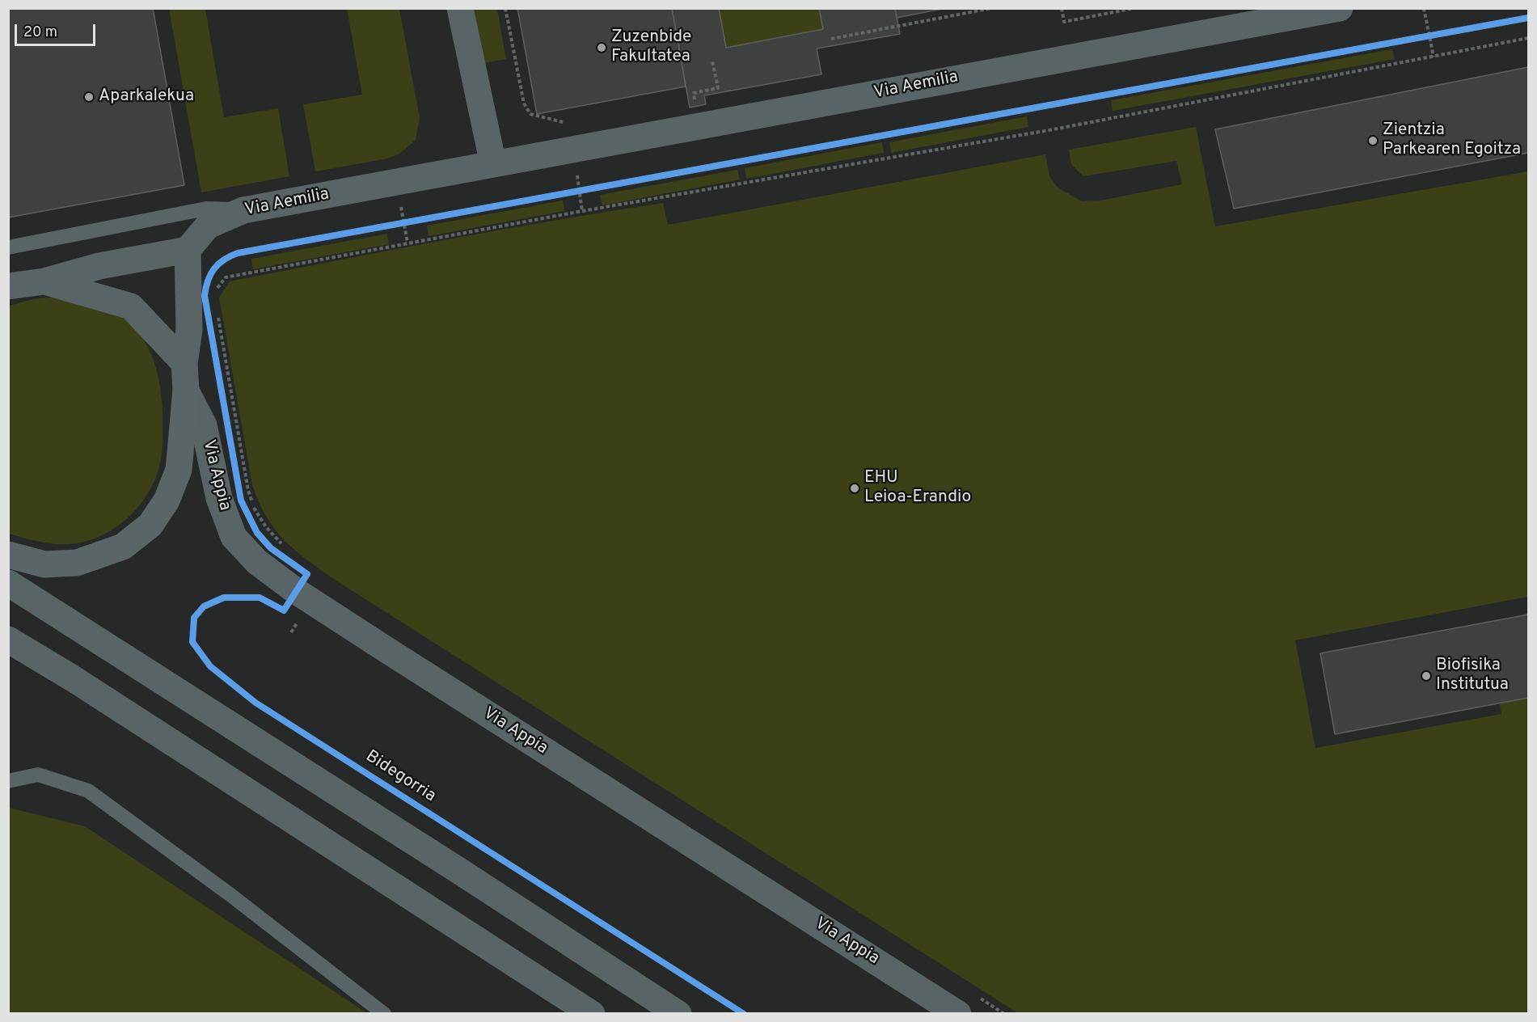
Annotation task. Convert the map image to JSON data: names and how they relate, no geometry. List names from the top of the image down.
{
  "streets": {
    "street": ["Via Aemilia", "Via Appia"],
    "cycle path": ["Bidegorria"]
  },
  "crossings": [
    ["Via Aemilia", "Via Appia"]
  ],
  "places": [
    "Zuzenbide Fakultatea",
    "Aparkalekua",
    "Zientzia Parkearen Egoitza",
    "EHU Leioa-Erandio",
    "Biofisika Institutua"
  ],
  "scale_bar": "20 m"
}
